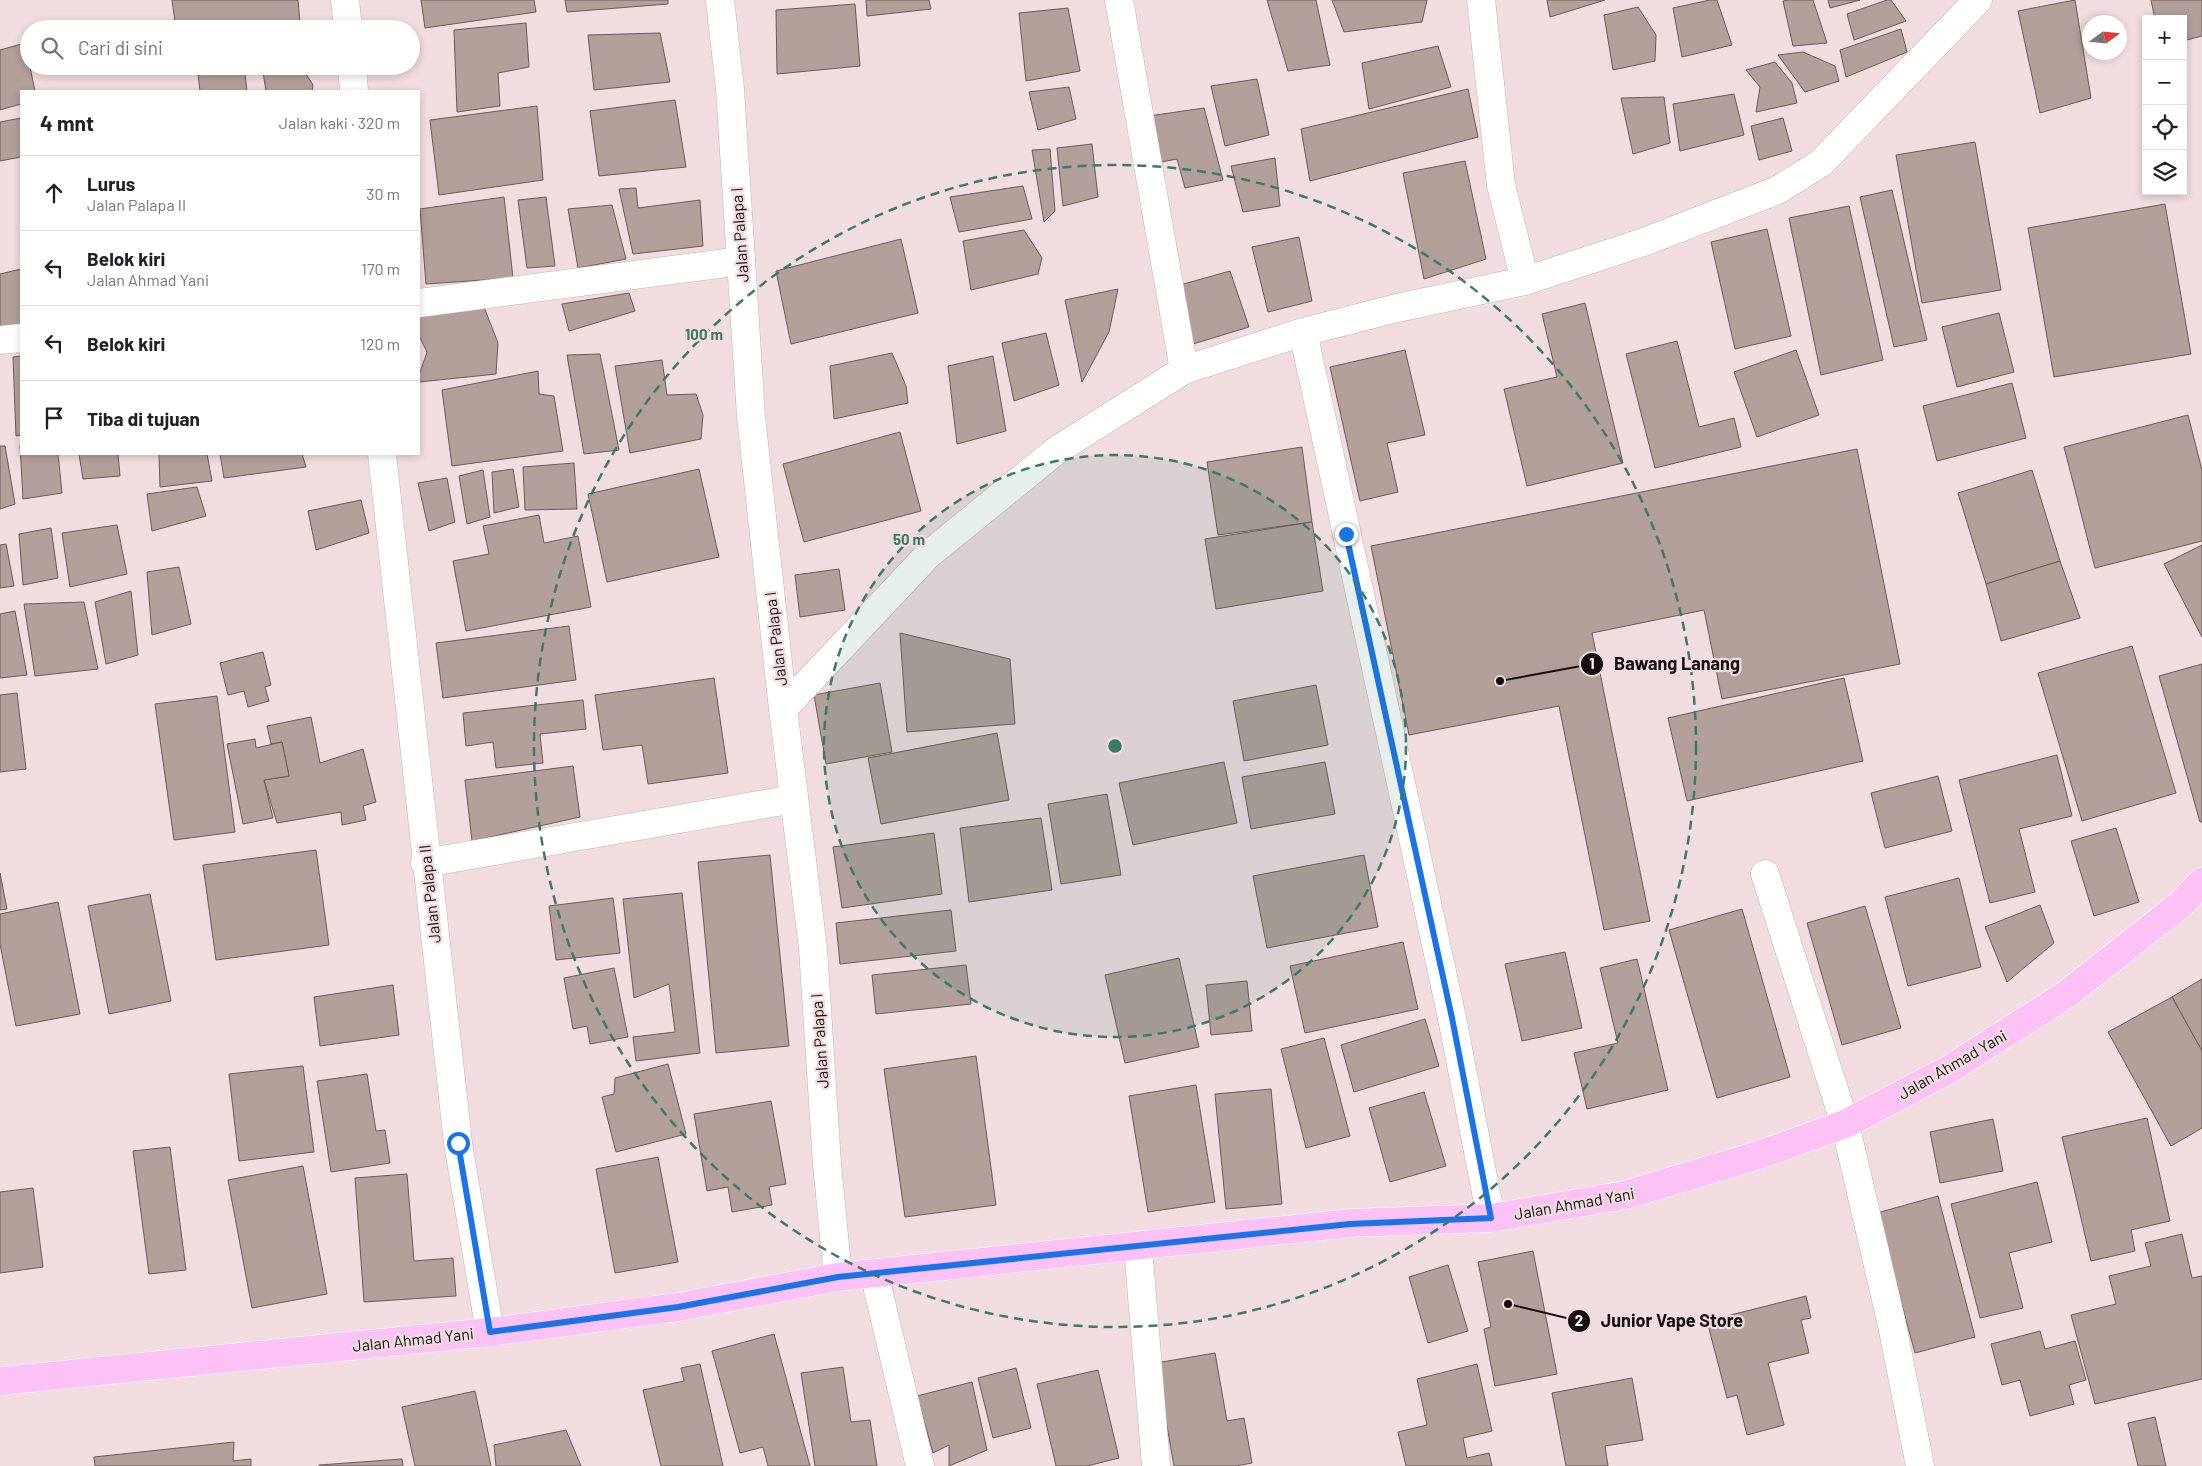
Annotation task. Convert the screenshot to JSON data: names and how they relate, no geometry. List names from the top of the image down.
{
  "streets": {
    "main road": ["Jalan Ahmad Yani"],
    "street": ["Jalan Palapa I", "Jalan Palapa II"]
  },
  "crossings": [
    ["Jalan Palapa I", "Jalan Ahmad Yani"],
    ["Jalan Palapa II", "Jalan Ahmad Yani"]
  ],
  "places": ["Bawang Lanang", "Junior Vape Store"],
  "north": "right",
  "page": {
    "map_buttons": ["+", "−"],
    "search": "Cari di sini",
    "heading": ["4 mnt", "Jalan kaki · 320 m"],
    "list": [
      ["Lurus", "Jalan Palapa II", "30 m"],
      ["Belok kiri", "Jalan Ahmad Yani", "170 m"],
      ["Belok kiri", "120 m"],
      "Tiba di tujuan"
    ]
  },
  "rings": ["100 m", "50 m"]
}
